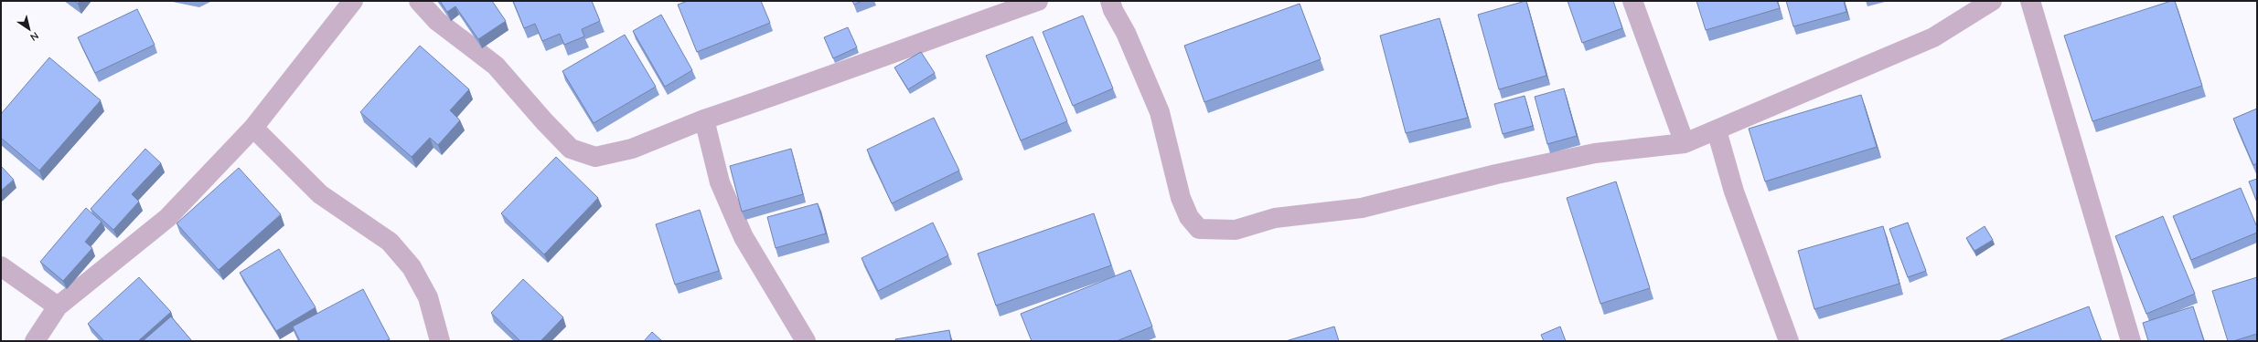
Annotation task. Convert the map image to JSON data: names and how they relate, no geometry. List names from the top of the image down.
{
  "north": "bottom right"
}
